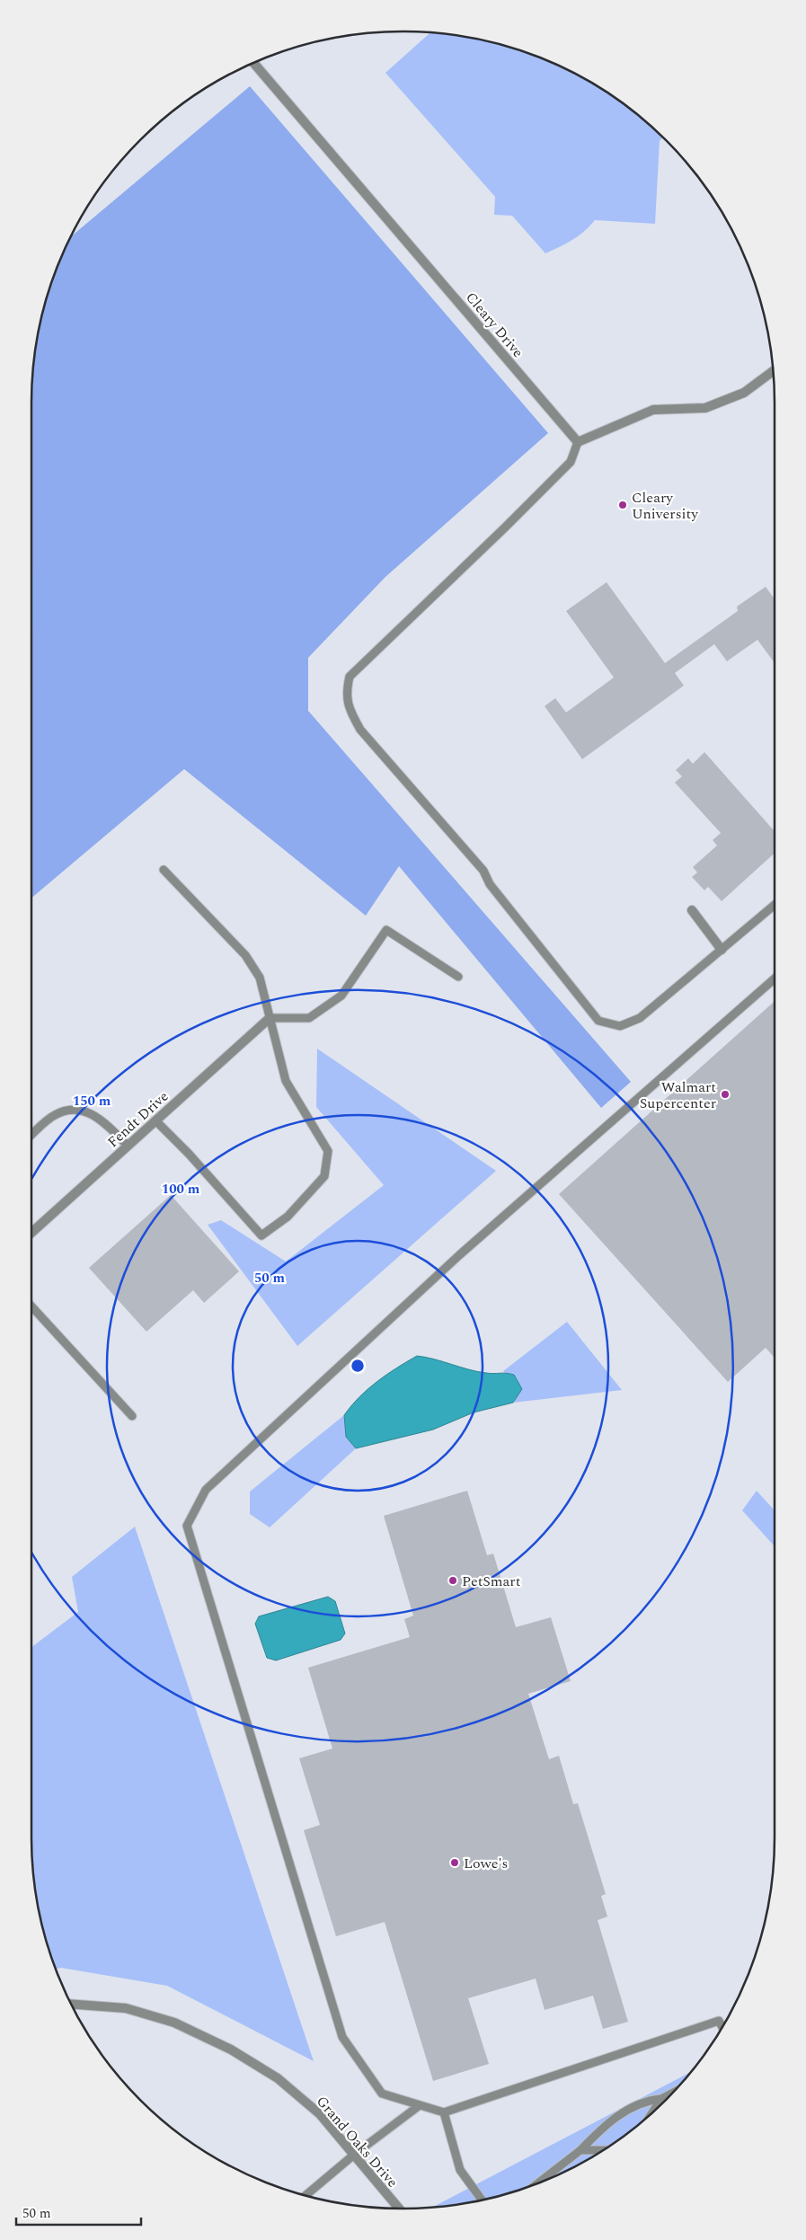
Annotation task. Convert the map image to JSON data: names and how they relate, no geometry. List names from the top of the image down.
{
  "streets": {
    "street": ["Cleary Drive", "Fendt Drive", "Grand Oaks Drive"]
  },
  "places": [
    "Cleary University",
    "Walmart Supercenter",
    "PetSmart",
    "Lowe's"
  ],
  "scale_bar": "50 m",
  "rings": ["150 m", "100 m", "50 m"]
}
